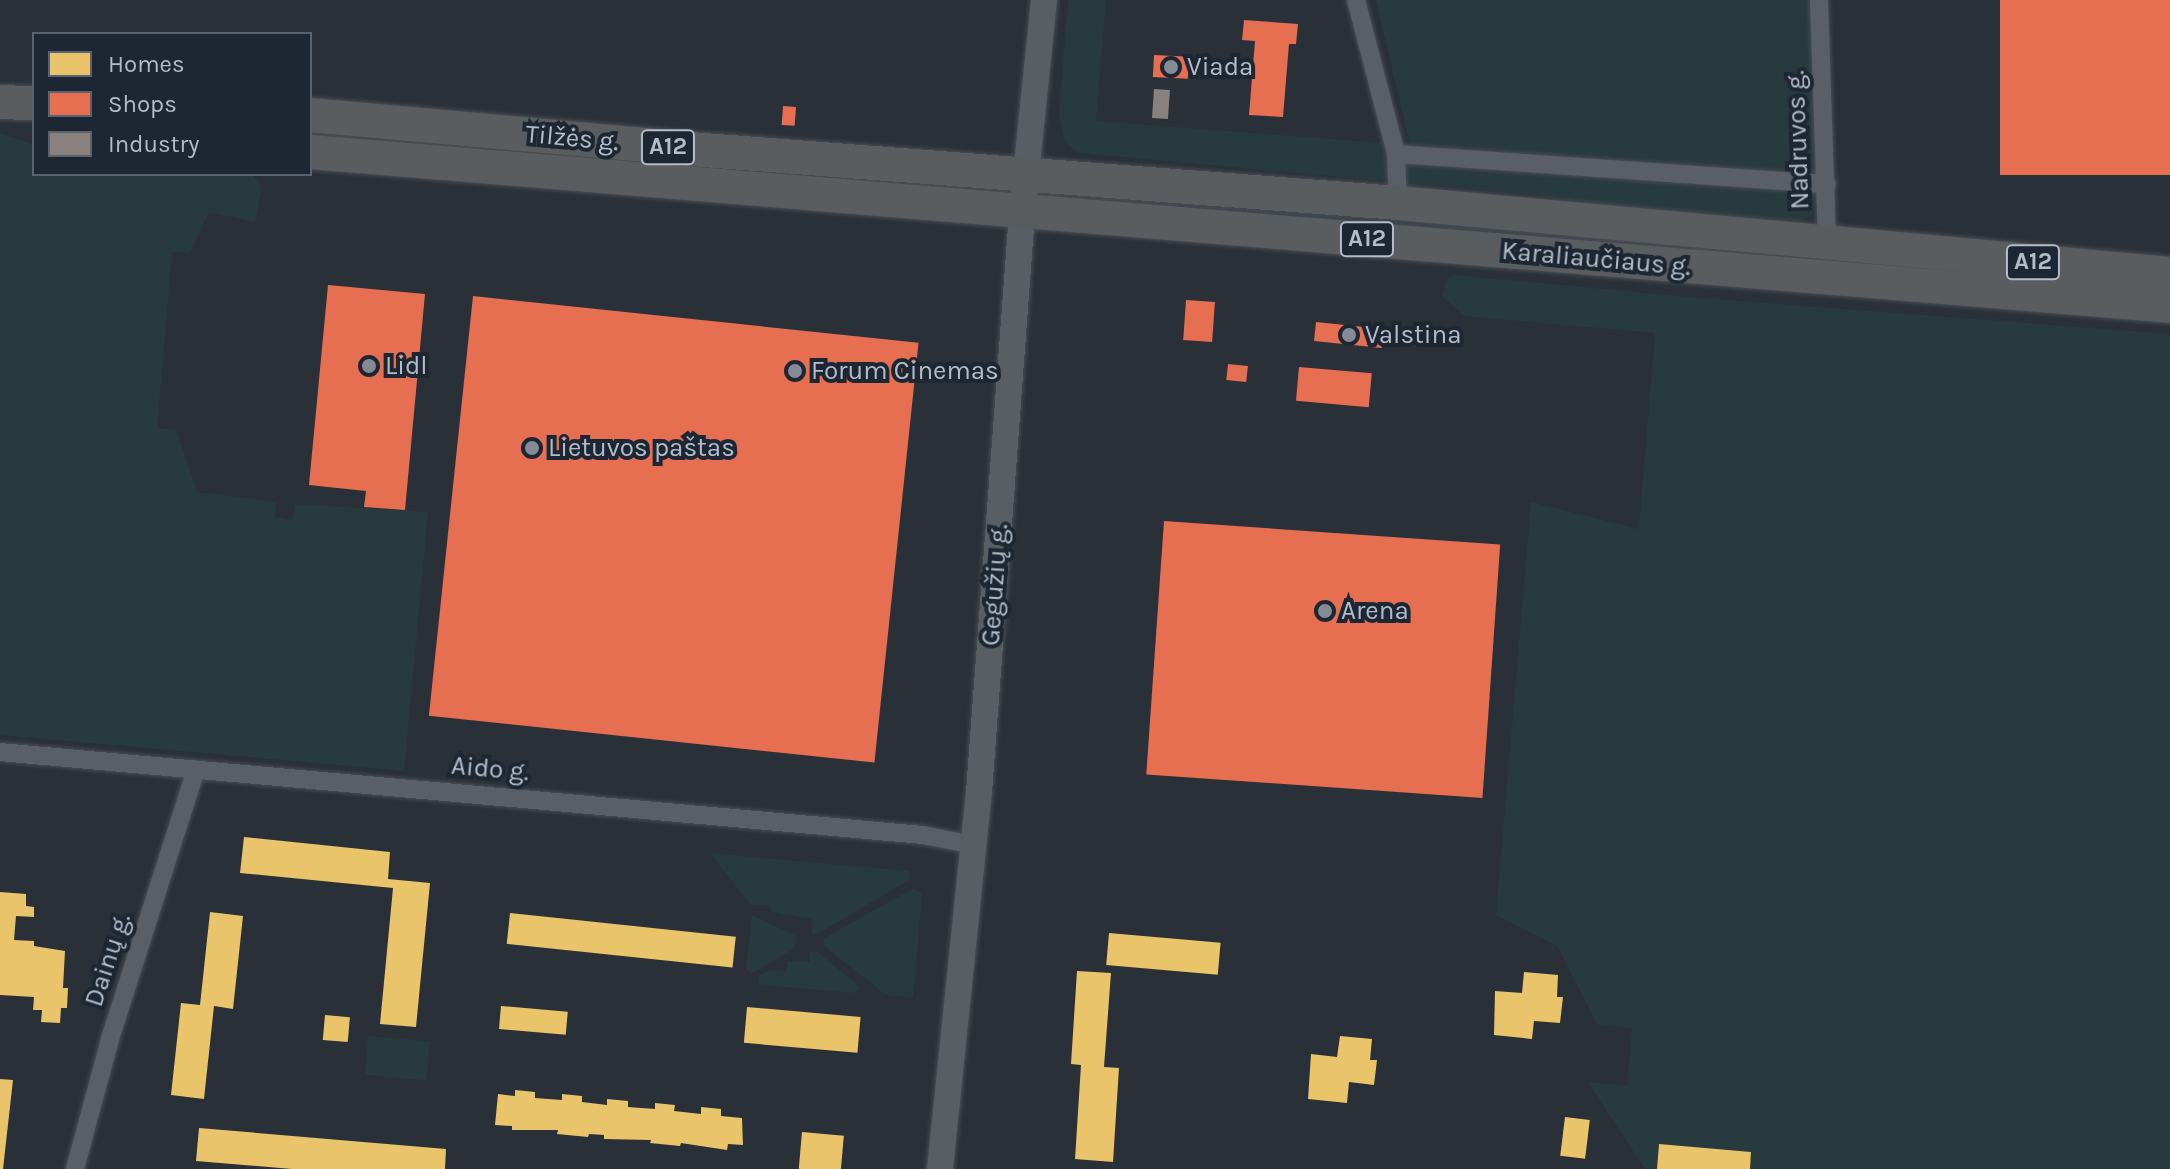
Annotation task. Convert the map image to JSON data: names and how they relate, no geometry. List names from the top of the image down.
{
  "streets": {
    "highway": ["Tilžės g.", "A12", "Karaliaučiaus g."],
    "main road": ["Gegužių g."],
    "street": ["Nadruvos g.", "Aido g.", "Dainų g."]
  },
  "crossings": [
    ["Tilžės g.", "Karaliaučiaus g."],
    ["Tilžės g.", "Gegužių g."],
    ["Nadruvos g.", "Karaliaučiaus g."],
    ["Karaliaučiaus g.", "Gegužių g."],
    ["Gegužių g.", "Aido g."],
    ["Aido g.", "Dainų g."]
  ],
  "places": [
    "Viada",
    "Valstina",
    "Lidl",
    "Forum Cinemas",
    "Lietuvos paštas",
    "Arena"
  ],
  "legend": ["Homes", "Shops", "Industry"]
}
